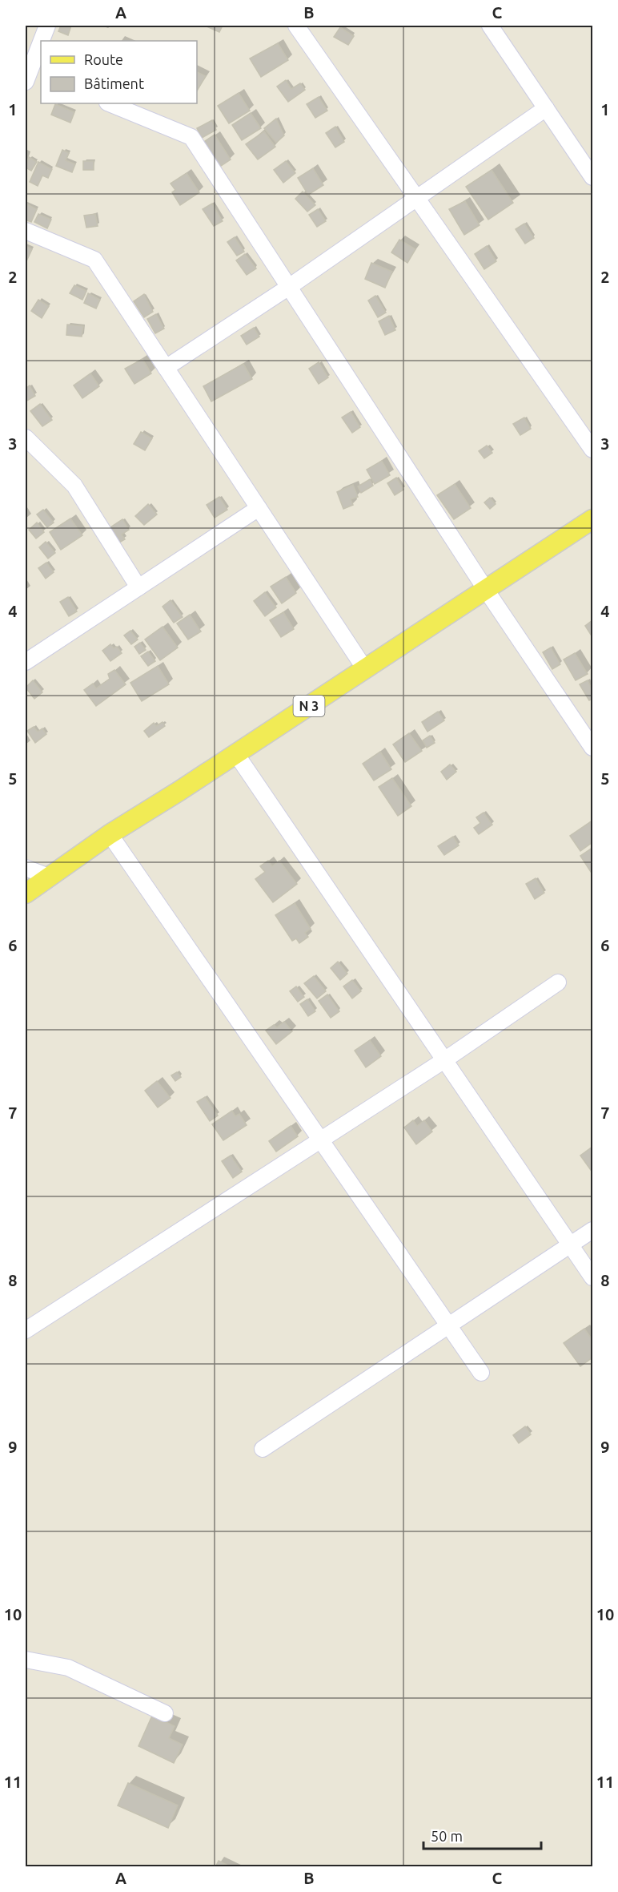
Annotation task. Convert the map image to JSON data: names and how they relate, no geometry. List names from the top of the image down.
{
  "streets": {
    "main road": ["N 3"]
  },
  "legend": ["Route", "Bâtiment"],
  "scale_bar": "50 m",
  "grid": {
    "columns": ["A", "B", "C"],
    "rows": [
      "1",
      "2",
      "3",
      "4",
      "5",
      "6",
      "7",
      "8",
      "9",
      "10",
      "11"
    ]
  }
}
